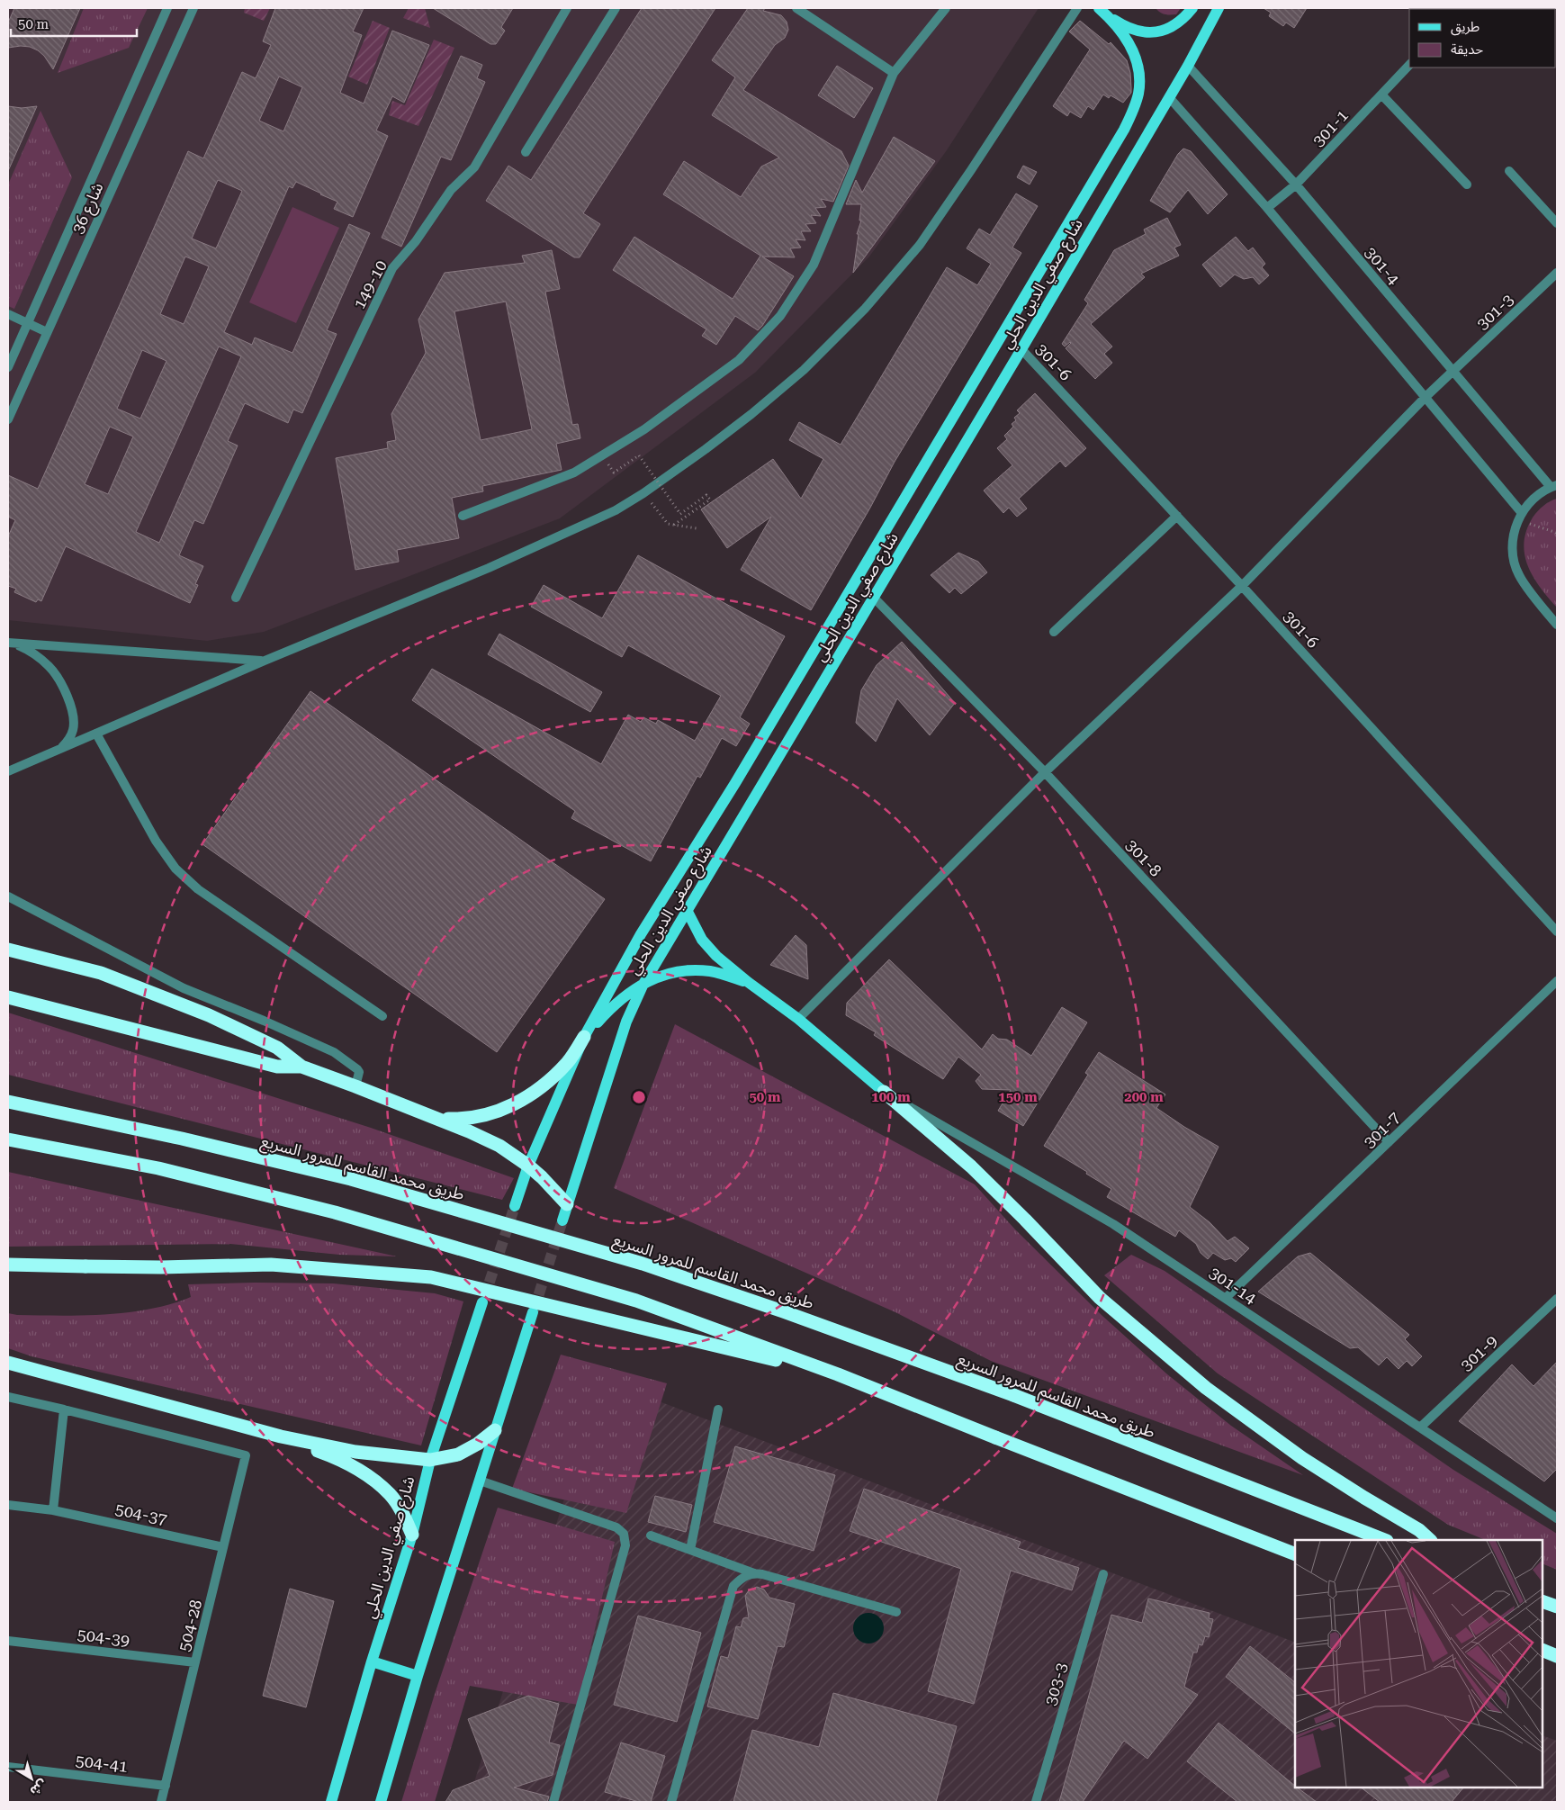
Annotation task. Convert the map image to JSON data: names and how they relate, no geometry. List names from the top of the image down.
{
  "streets": {
    "highway": ["طريق محمد القاسم للمرور السريع"],
    "main road": ["شارع صفي الدين الحلي"],
    "street": [
      "301-1",
      "شارع 36",
      "301-4",
      "149-10",
      "301-3",
      "301-6",
      "301-8",
      "301-7",
      "301-14",
      "301-9",
      "504-37",
      "504-28",
      "504-39",
      "303-3",
      "504-41"
    ]
  },
  "crossings": [
    ["301-1", "301-4"],
    ["301-4", "شارع صفي الدين الحلي"],
    ["301-4", "301-3"],
    ["شارع صفي الدين الحلي", "301-6"],
    ["شارع صفي الدين الحلي", "301-8"],
    ["301-3", "301-6"],
    ["301-3", "301-8"],
    ["301-8", "301-7"],
    ["301-7", "301-14"],
    ["301-14", "301-9"],
    ["504-37", "504-28"],
    ["504-28", "504-39"],
    ["504-28", "504-41"]
  ],
  "legend": ["طريق", "حديقة"],
  "scale_bar": "50 m",
  "north": "bottom right",
  "rings": [
    "50 m",
    "100 m",
    "150 m",
    "200 m"
  ]
}
